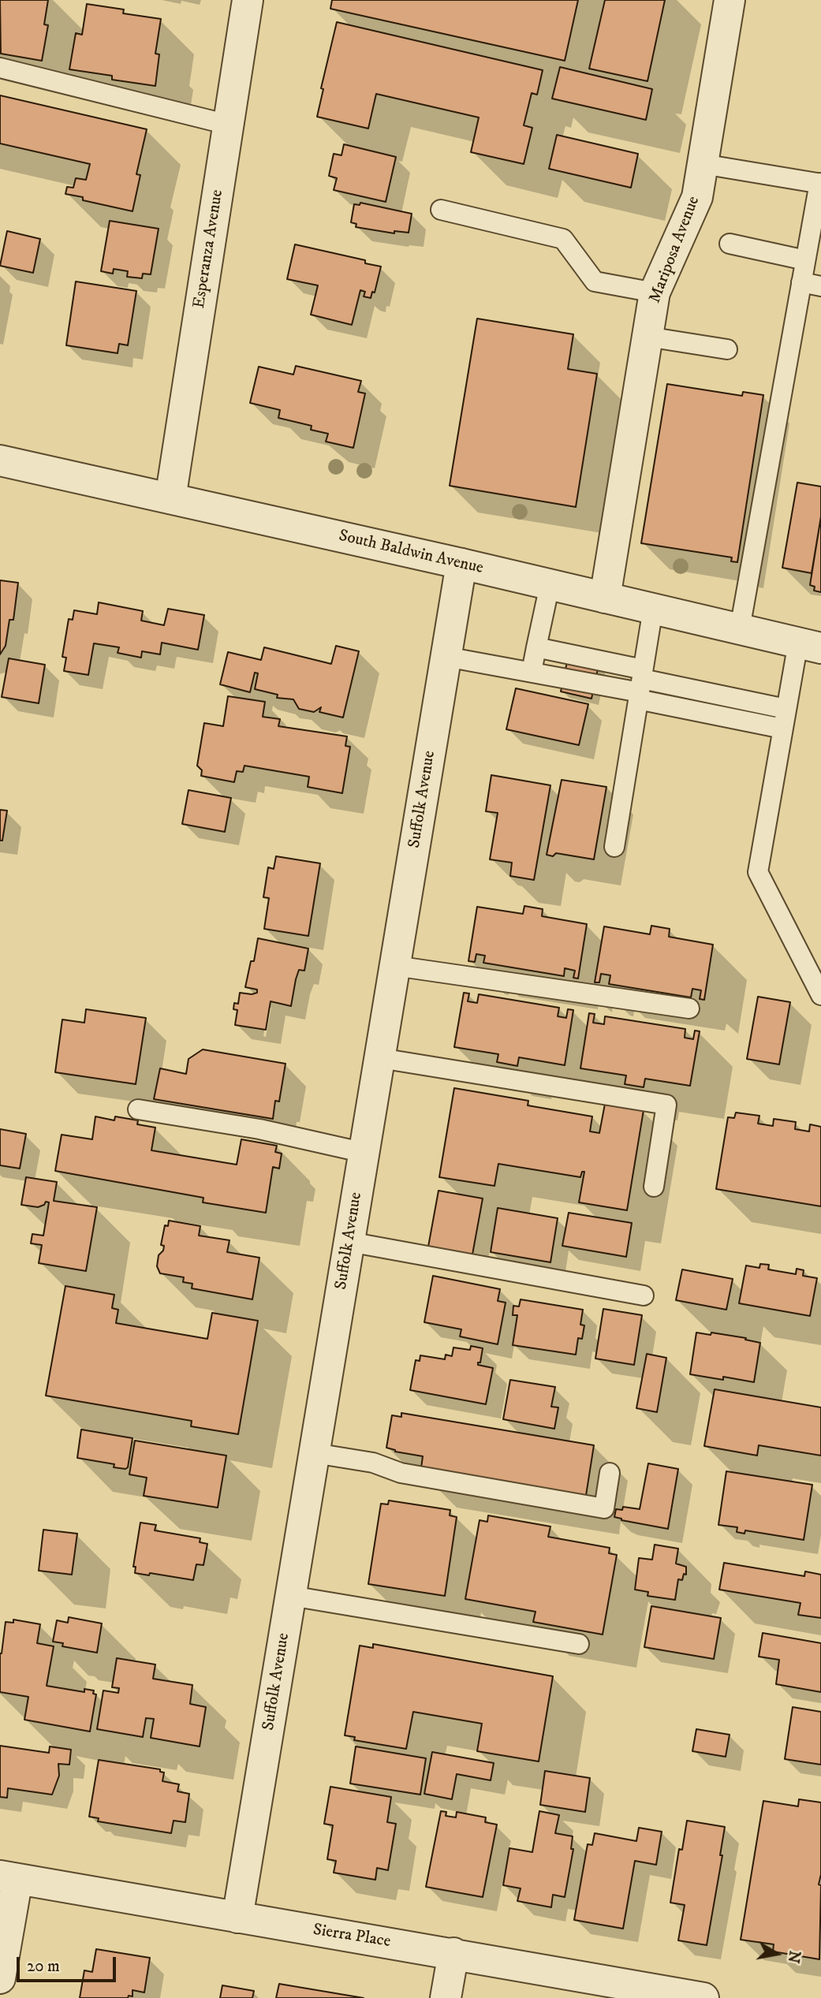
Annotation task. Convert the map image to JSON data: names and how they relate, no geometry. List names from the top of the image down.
{
  "streets": {
    "street": [
      "Esperanza Avenue",
      "Mariposa Avenue",
      "South Baldwin Avenue",
      "Suffolk Avenue",
      "Sierra Place"
    ]
  },
  "crossings": [
    ["Esperanza Avenue", "South Baldwin Avenue"],
    ["Mariposa Avenue", "South Baldwin Avenue"],
    ["South Baldwin Avenue", "Suffolk Avenue"],
    ["Suffolk Avenue", "Sierra Place"]
  ],
  "scale_bar": "20 m",
  "north": "right"
}
